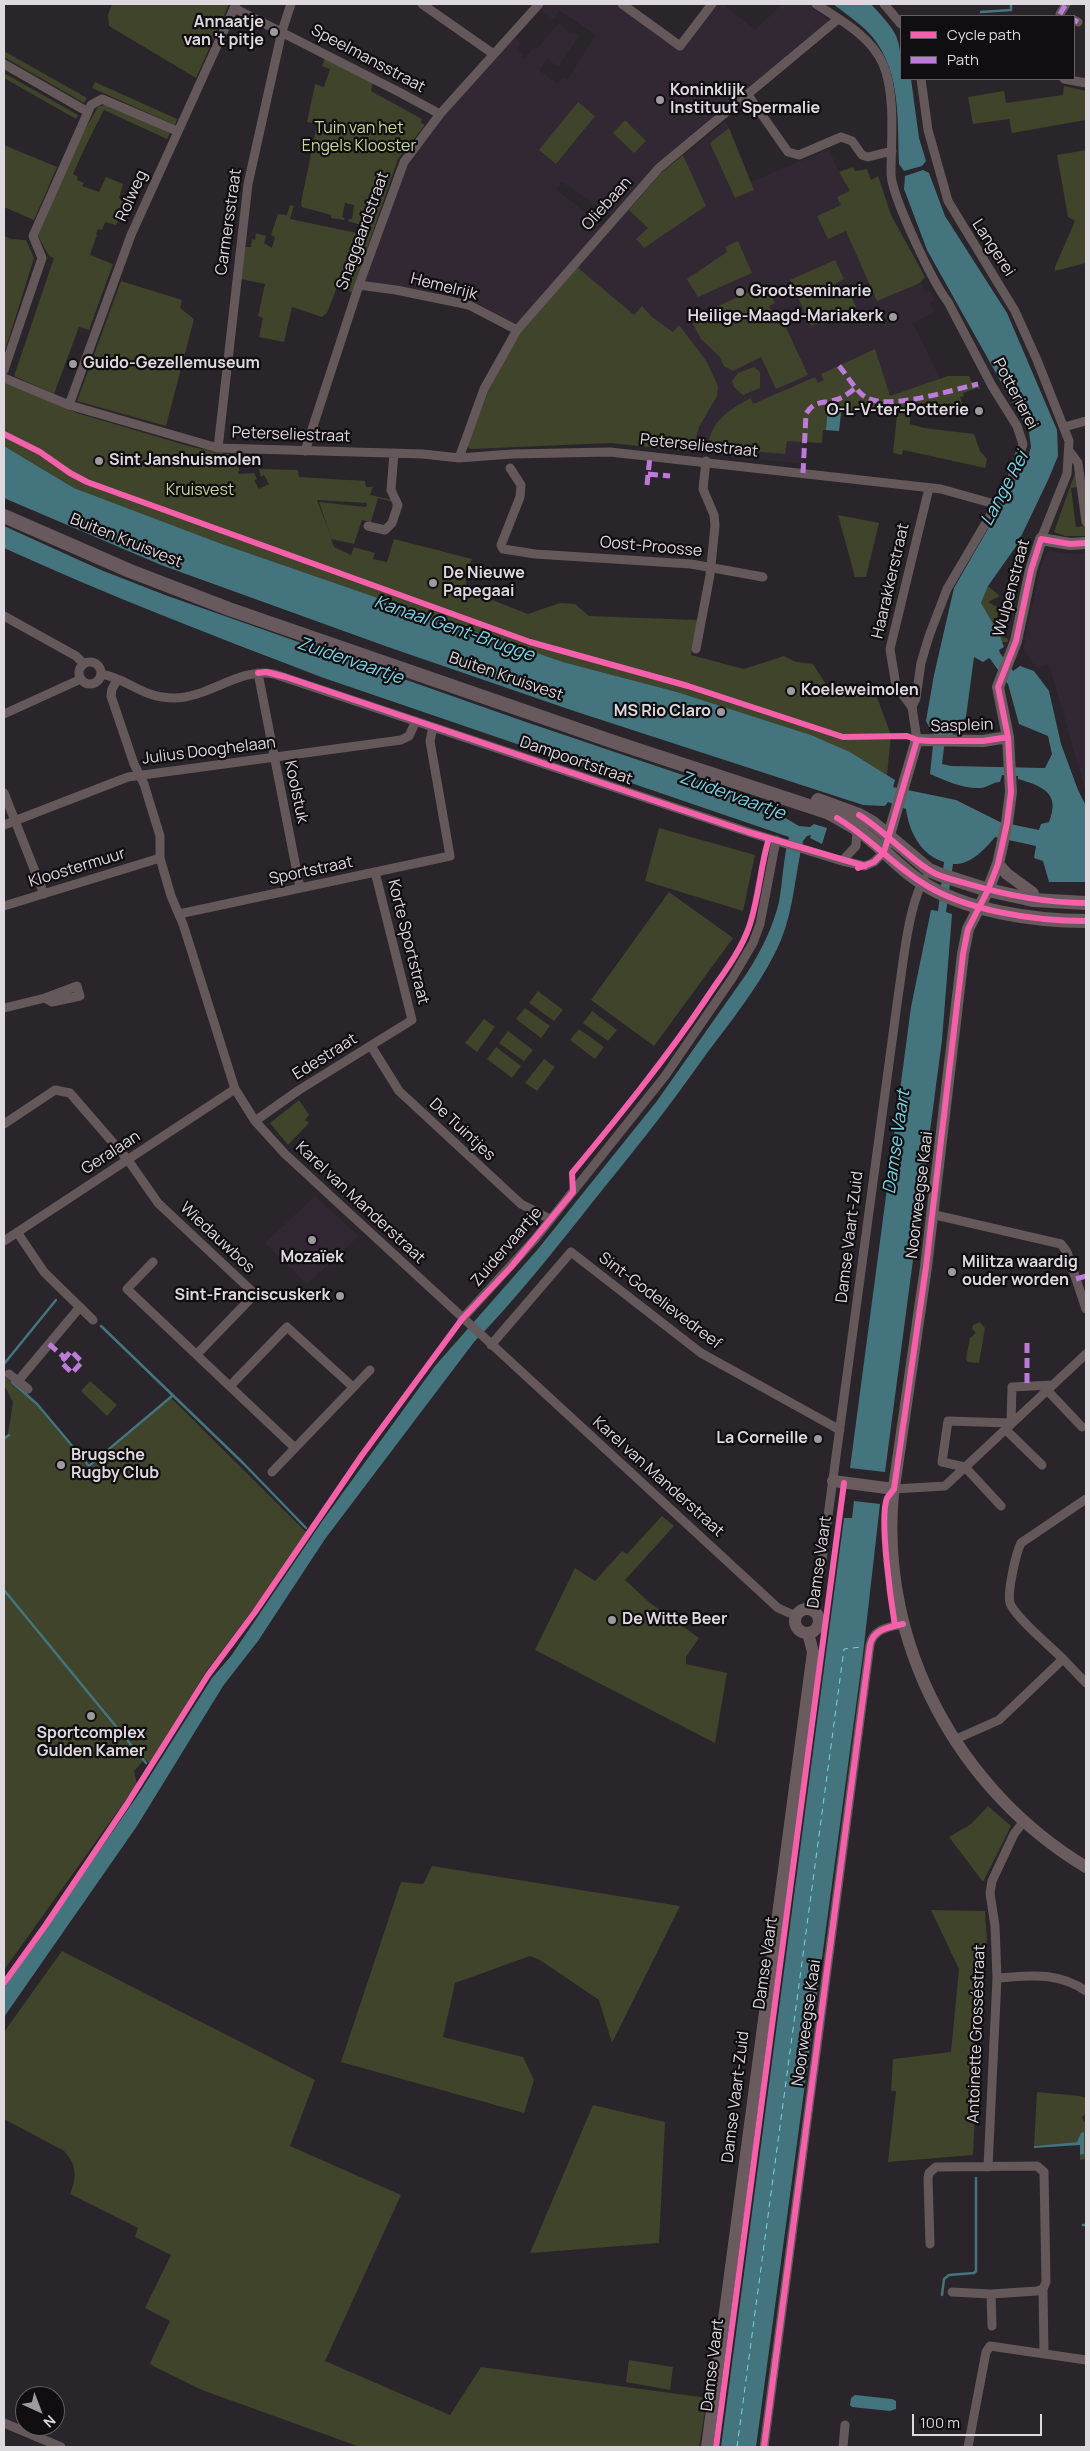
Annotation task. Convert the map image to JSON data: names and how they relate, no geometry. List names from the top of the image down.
{
  "streets": {
    "main road": ["Buiten Kruisvest"],
    "street": [
      "Speelmansstraat",
      "Rolweg",
      "Oliebaan",
      "Carmersstraat",
      "Snaggaardstraat",
      "Langerei",
      "Hemelrijk",
      "Potterierei",
      "Peterseliestraat",
      "Oost-Proosse",
      "Haarakkerstraat",
      "Wulpenstraat",
      "Sasplein",
      "Julius Dooghelaan",
      "Dampoortstraat",
      "Koolstuk",
      "Kloostermuur",
      "Sportstraat",
      "Korte Sportstraat",
      "Edestraat",
      "De Tuintjes",
      "Geralaan",
      "Noorweegse Kaai",
      "Karel van Manderstraat",
      "Damse Vaart-Zuid",
      "Wiedauwbos",
      "Zuidervaartje",
      "Sint-Godelievedreef",
      "Antoinette Grosséstraat"
    ],
    "cycle path": ["Damse Vaart"]
  },
  "crossings": [
    ["Speelmansstraat", "Rolweg"],
    ["Speelmansstraat", "Carmersstraat"],
    ["Speelmansstraat", "Snaggaardstraat"],
    ["Oliebaan", "Hemelrijk"],
    ["Oliebaan", "Potterierei"],
    ["Oliebaan", "Peterseliestraat"],
    ["Carmersstraat", "Peterseliestraat"],
    ["Snaggaardstraat", "Hemelrijk"],
    ["Snaggaardstraat", "Peterseliestraat"],
    ["Langerei", "Wulpenstraat"],
    ["Potterierei", "Peterseliestraat"],
    ["Potterierei", "Buiten Kruisvest"],
    ["Potterierei", "Haarakkerstraat"],
    ["Potterierei", "Sasplein"],
    ["Potterierei", "Dampoortstraat"],
    ["Peterseliestraat", "Haarakkerstraat"],
    ["Buiten Kruisvest", "Dampoortstraat"],
    ["Buiten Kruisvest", "Noorweegse Kaai"],
    ["Buiten Kruisvest", "Damse Vaart-Zuid"],
    ["Wulpenstraat", "Sasplein"],
    ["Sasplein", "Noorweegse Kaai"],
    ["Julius Dooghelaan", "Dampoortstraat"],
    ["Julius Dooghelaan", "Koolstuk"],
    ["Julius Dooghelaan", "Karel van Manderstraat"],
    ["Dampoortstraat", "Koolstuk"],
    ["Dampoortstraat", "Sportstraat"],
    ["Dampoortstraat", "Karel van Manderstraat"],
    ["Dampoortstraat", "Zuidervaartje"],
    ["Koolstuk", "Sportstraat"],
    ["Kloostermuur", "Karel van Manderstraat"],
    ["Sportstraat", "Korte Sportstraat"],
    ["Sportstraat", "Karel van Manderstraat"],
    ["Korte Sportstraat", "Edestraat"],
    ["Edestraat", "De Tuintjes"],
    ["Edestraat", "Karel van Manderstraat"],
    ["De Tuintjes", "Zuidervaartje"],
    ["Geralaan", "Karel van Manderstraat"],
    ["Geralaan", "Wiedauwbos"],
    ["Karel van Manderstraat", "Damse Vaart-Zuid"],
    ["Karel van Manderstraat", "Zuidervaartje"],
    ["Karel van Manderstraat", "Sint-Godelievedreef"],
    ["Damse Vaart-Zuid", "Sint-Godelievedreef"]
  ],
  "water": [
    "Lange Rei",
    "Kanaal Gent-Brugge",
    "Zuidervaartje",
    "Damse Vaart"
  ],
  "parks": ["Tuin van het Engels Klooster", "Kruisvest"],
  "places": [
    "Annaatje van 't pitje",
    "Koninklijk Instituut Spermalie",
    "Grootseminarie",
    "Heilige-Maagd-Mariakerk",
    "Guido-Gezellemuseum",
    "O-L-V-ter-Potterie",
    "Sint Janshuismolen",
    "De Nieuwe Papegaai",
    "Koeleweimolen",
    "MS Rio Claro",
    "Mozaïek",
    "Militza waardig ouder worden",
    "Sint-Franciscuskerk",
    "La Corneille",
    "Brugsche Rugby Club",
    "De Witte Beer",
    "Sportcomplex Gulden Kamer"
  ],
  "legend": ["Cycle path", "Path"],
  "scale_bar": "100 m",
  "north": "bottom right"
}
